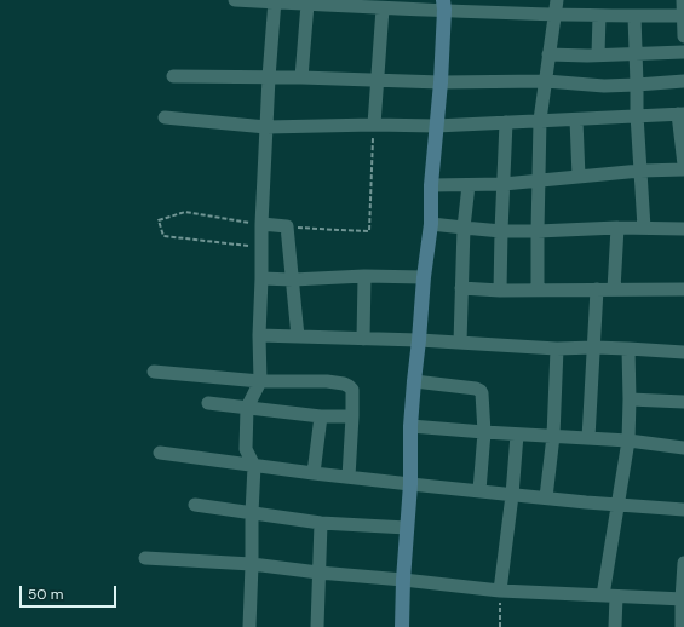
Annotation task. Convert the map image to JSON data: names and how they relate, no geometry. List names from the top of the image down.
{
  "scale_bar": "50 m"
}
